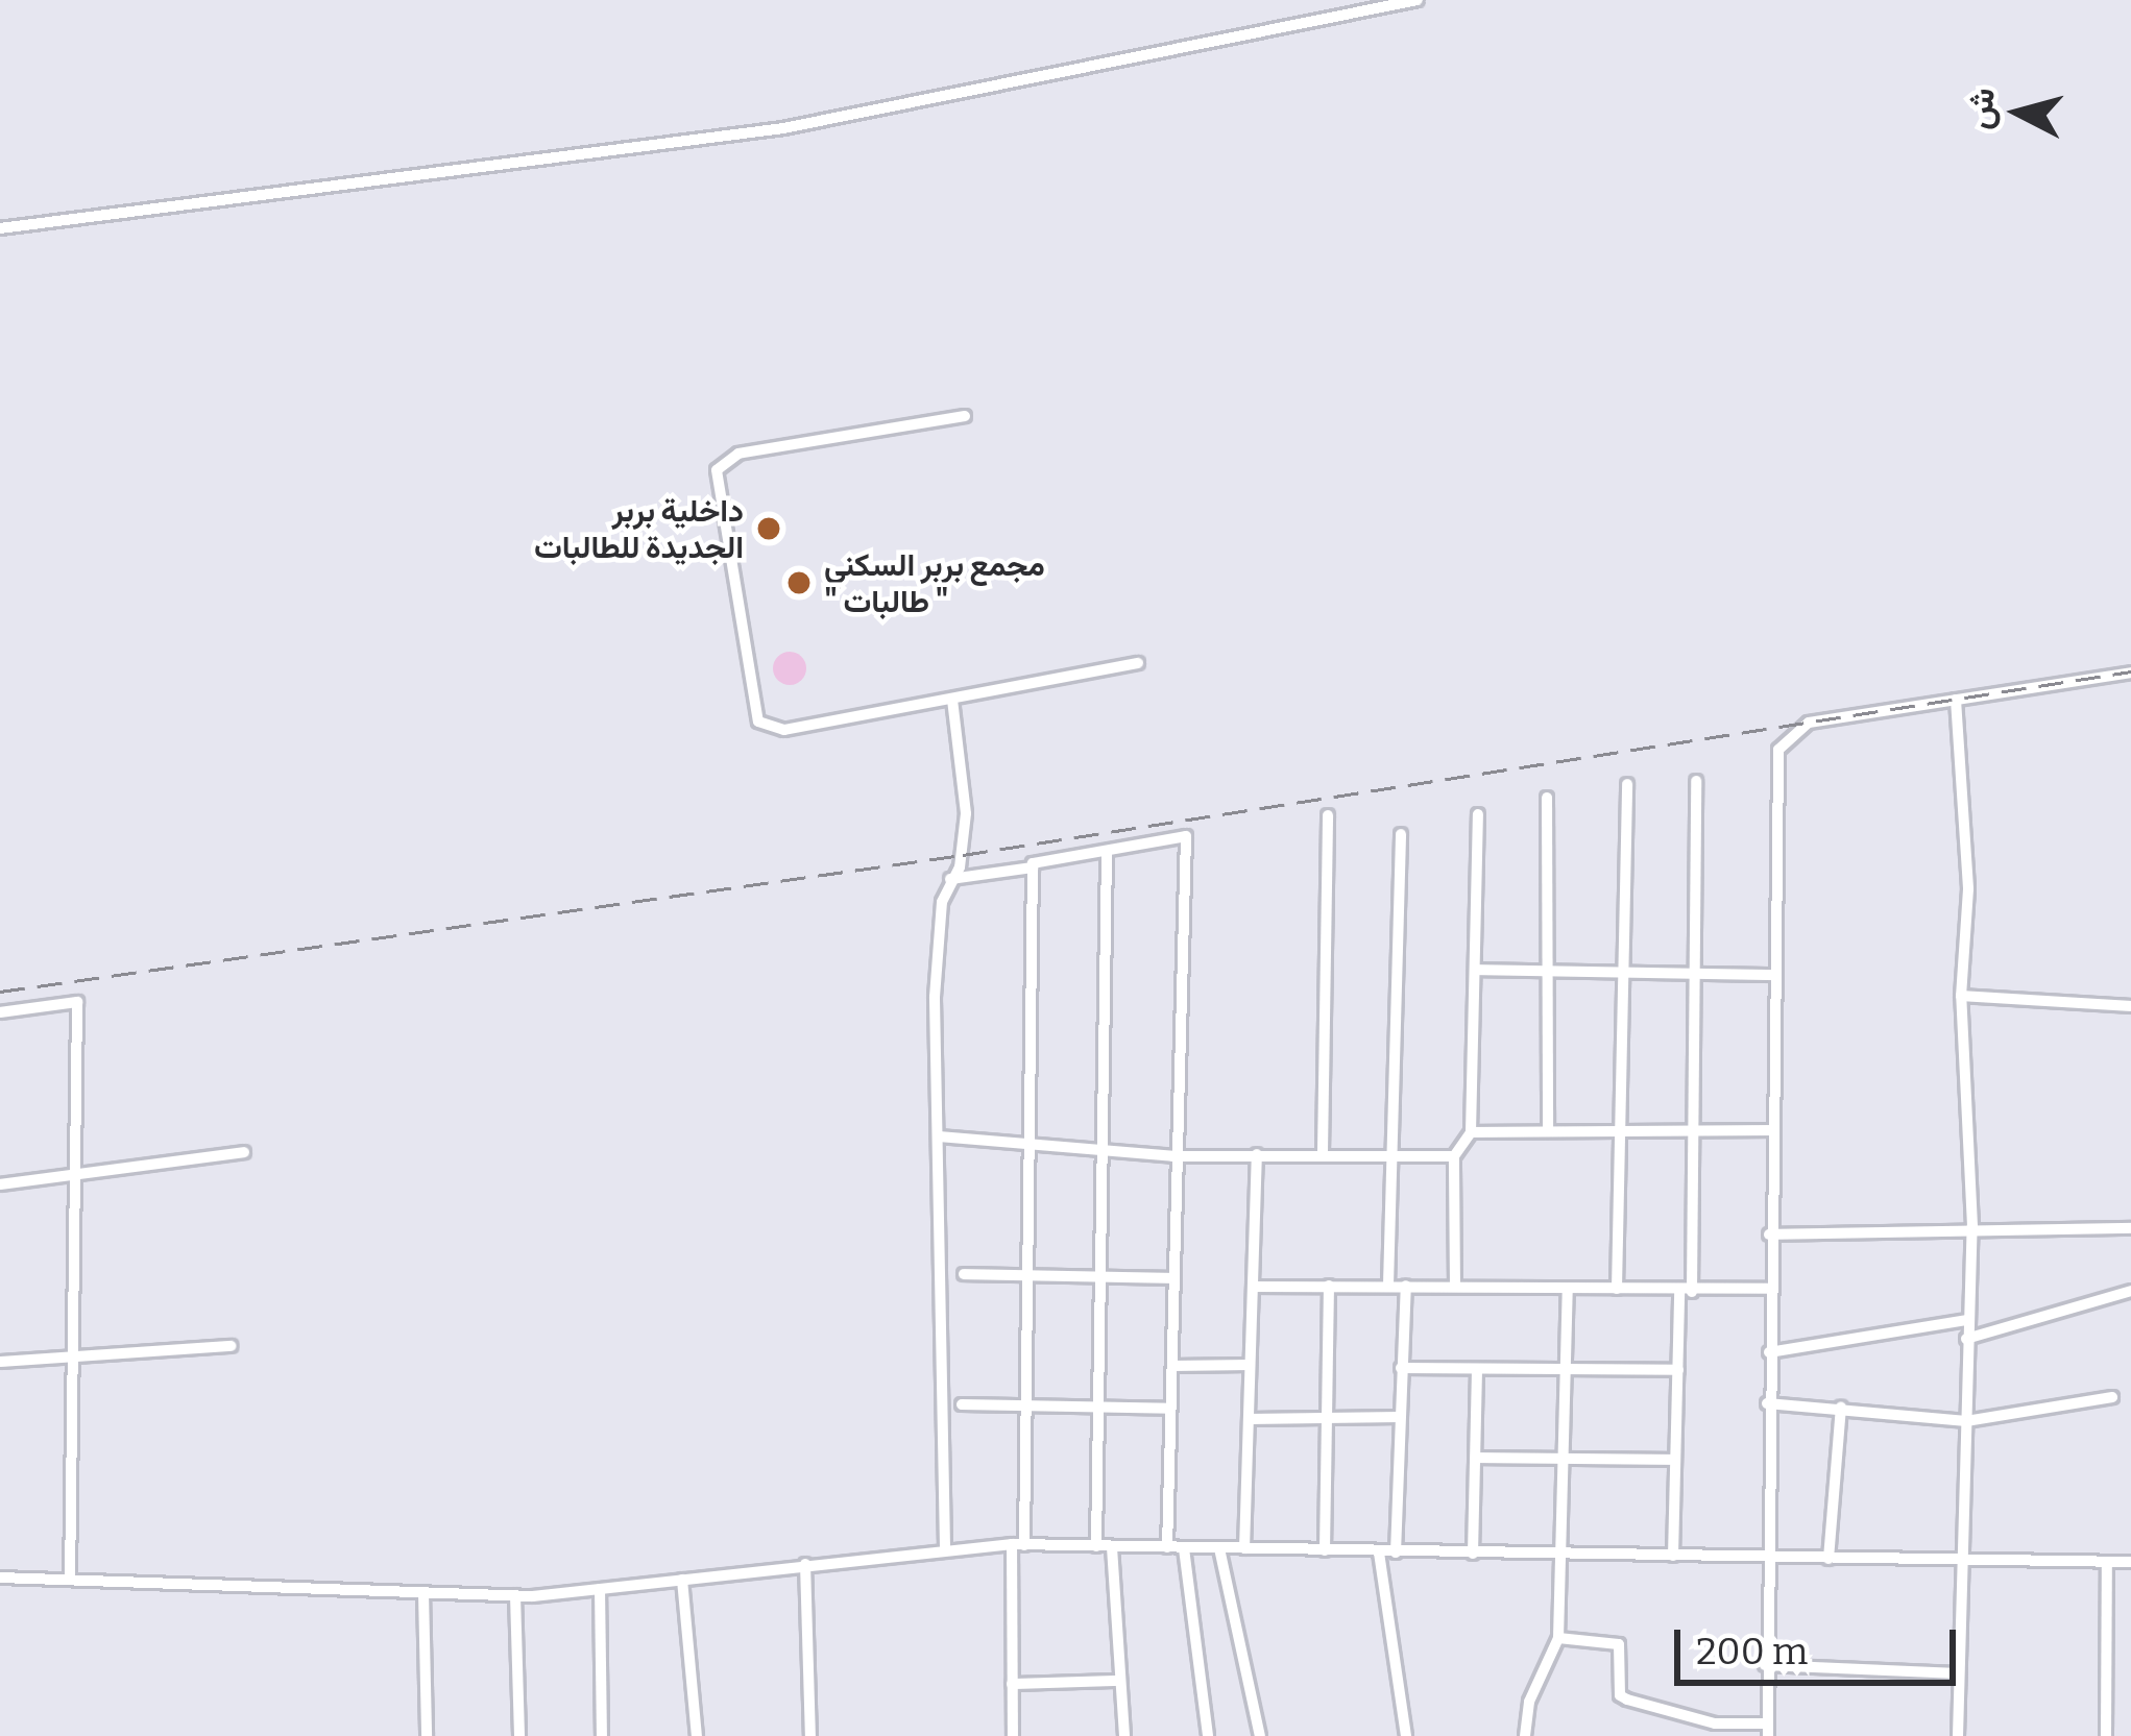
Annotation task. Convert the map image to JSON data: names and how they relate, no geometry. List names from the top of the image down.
{
  "places": ["داخلية بربر الجديدة للطالبات", "مجمع بربر السكني \" طالبات \""],
  "scale_bar": "200 m",
  "north": "left"
}
